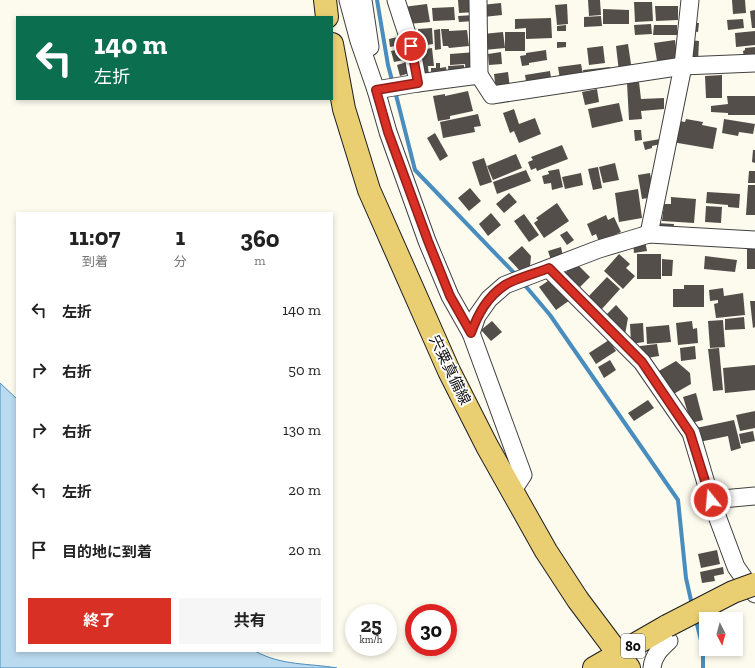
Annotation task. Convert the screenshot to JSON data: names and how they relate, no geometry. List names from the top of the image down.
{
  "streets": {
    "main road": ["宍粟真備線", "80"]
  },
  "crossings": [
    ["宍粟真備線", "80"]
  ],
  "north": "bottom",
  "page": {
    "turn": ["140 m", "左折"],
    "eta": [
      "11:07",
      "到着",
      "1",
      "分",
      "360",
      "m"
    ],
    "list": [
      {
        "name": "左折",
        "value": "140 m"
      },
      {
        "name": "右折",
        "value": "50 m"
      },
      {
        "name": "右折",
        "value": "130 m"
      },
      {
        "name": "左折",
        "value": "20 m"
      },
      {
        "name": "目的地に到着",
        "value": "20 m"
      }
    ],
    "buttons": ["終了", "共有"],
    "speed": "25 km/h",
    "limit": "30"
  }
}
